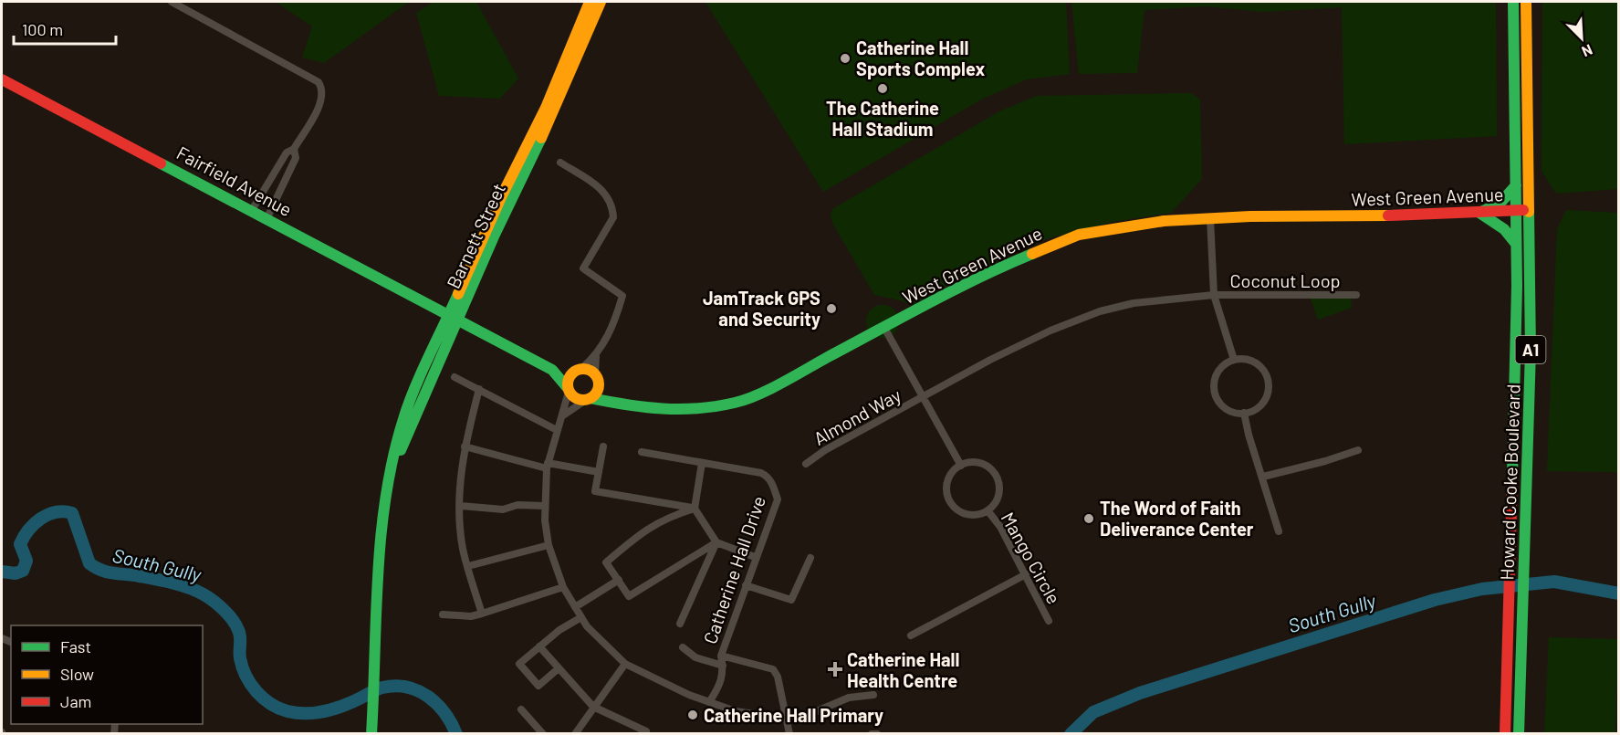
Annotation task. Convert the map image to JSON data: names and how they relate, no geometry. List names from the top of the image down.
{
  "streets": {
    "main road": [
      "Fairfield Avenue",
      "West Green Avenue",
      "Barnett Street",
      "A1",
      "Howard Cooke Boulevard"
    ],
    "street": [
      "Coconut Loop",
      "Almond Way",
      "Mango Circle",
      "Catherine Hall Drive"
    ]
  },
  "crossings": [
    ["Fairfield Avenue", "Barnett Street"],
    ["West Green Avenue", "Howard Cooke Boulevard"],
    ["Coconut Loop", "Almond Way"]
  ],
  "water": ["South Gully"],
  "places": {
    "other": [
      "Catherine Hall Sports Complex",
      "The Catherine Hall Stadium",
      "JamTrack GPS and Security",
      "The Word of Faith Deliverance Center",
      "Catherine Hall Primary"
    ],
    "health": ["Catherine Hall Health Centre"]
  },
  "legend": ["Fast", "Slow", "Jam"],
  "scale_bar": "100 m",
  "north": "bottom right"
}
